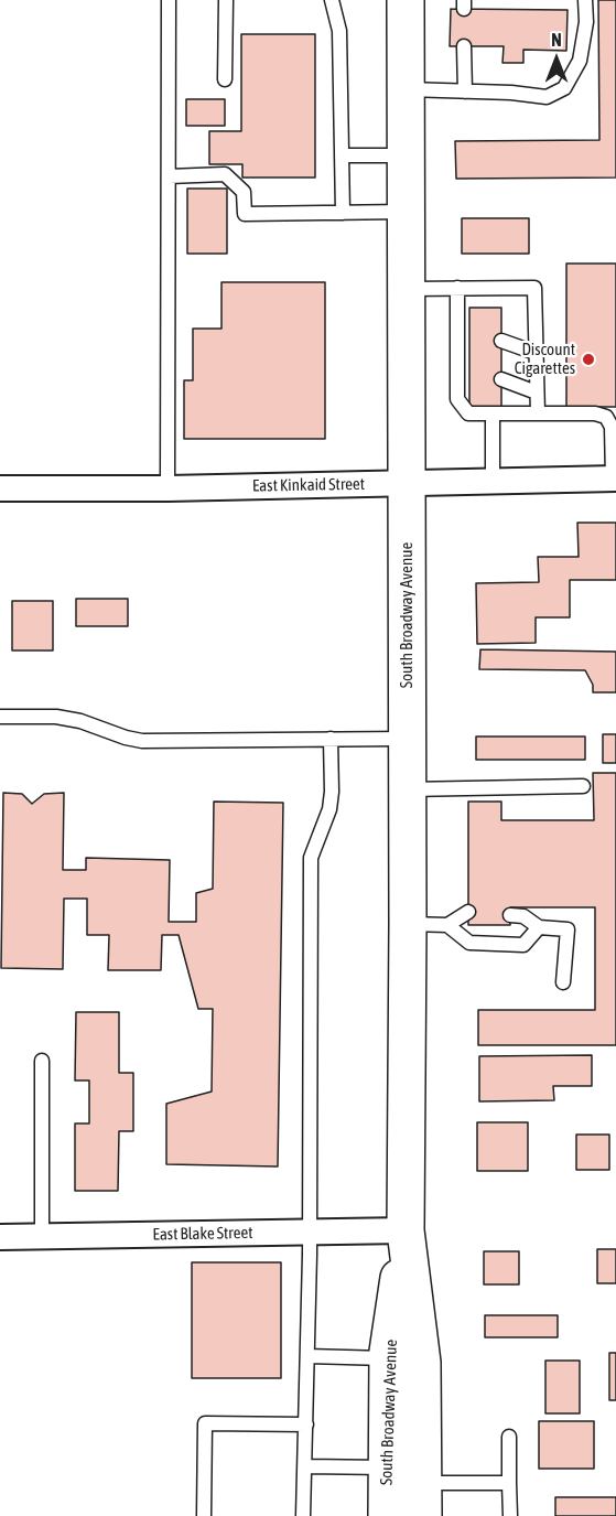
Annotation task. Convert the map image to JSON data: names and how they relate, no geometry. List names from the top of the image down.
{
  "streets": {
    "main road": ["South Broadway Avenue"],
    "street": ["East Kinkaid Street", "East Blake Street"]
  },
  "crossings": [
    ["East Kinkaid Street", "South Broadway Avenue"],
    ["South Broadway Avenue", "East Blake Street"]
  ],
  "places": ["Discount Cigarettes"],
  "north": "top"
}
